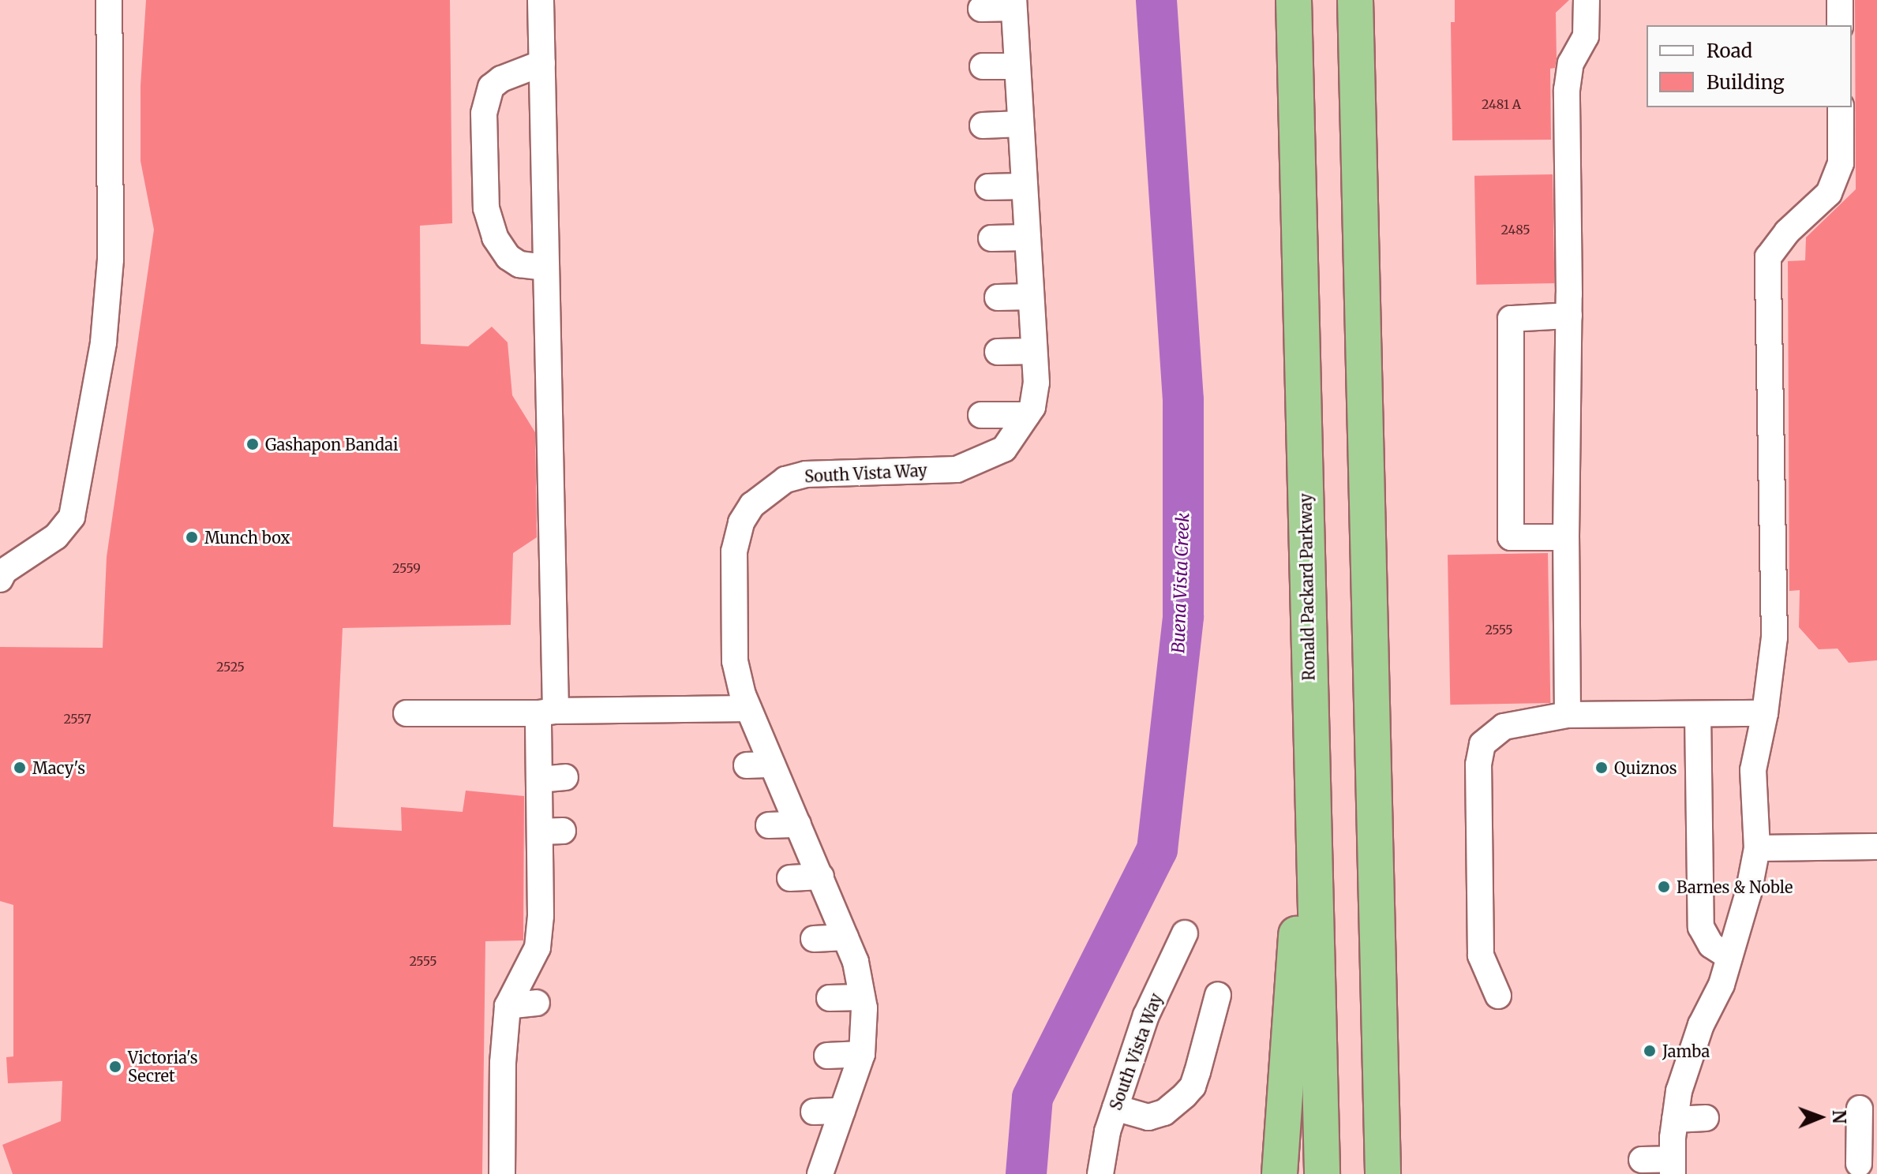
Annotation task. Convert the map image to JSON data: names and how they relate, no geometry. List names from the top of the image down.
{
  "streets": {
    "highway": ["Ronald Packard Parkway"],
    "street": ["South Vista Way"]
  },
  "water": ["Buena Vista Creek"],
  "places": [
    "Gashapon Bandai",
    "Munch box",
    "Macy's",
    "Quiznos",
    "Barnes & Noble",
    "Jamba",
    "Victoria's Secret"
  ],
  "house_numbers": [
    "2481 A",
    "2485",
    "2559",
    "2555",
    "2525",
    "2557",
    "2555"
  ],
  "legend": ["Road", "Building"],
  "north": "right"
}
